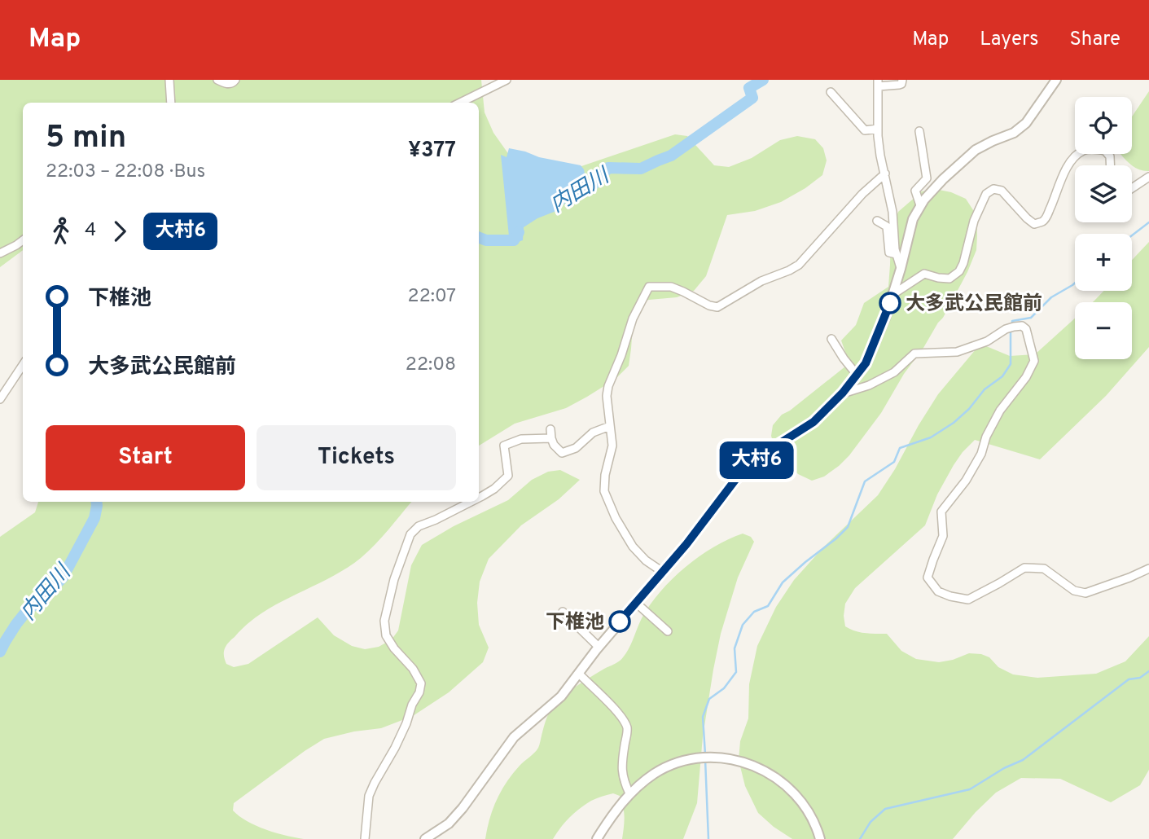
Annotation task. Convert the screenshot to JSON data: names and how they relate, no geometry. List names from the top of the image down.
{
  "water": ["内田川"],
  "places": ["大多武公民館前", "下椎池"],
  "lines": ["bus line 大村6"],
  "page": {
    "header": "Map",
    "nav": ["Map", "Layers", "Share"],
    "on_map": "大村6",
    "map_buttons": ["+", "−"],
    "heading": ["5 min", "22:03 – 22:08 · Bus", "¥377"],
    "legs": ["4", "大村6"],
    "list": [
      {
        "name": "下椎池",
        "value": "22:07"
      },
      {
        "name": "大多武公民館前",
        "value": "22:08"
      }
    ],
    "buttons": ["Start", "Tickets"]
  }
}
